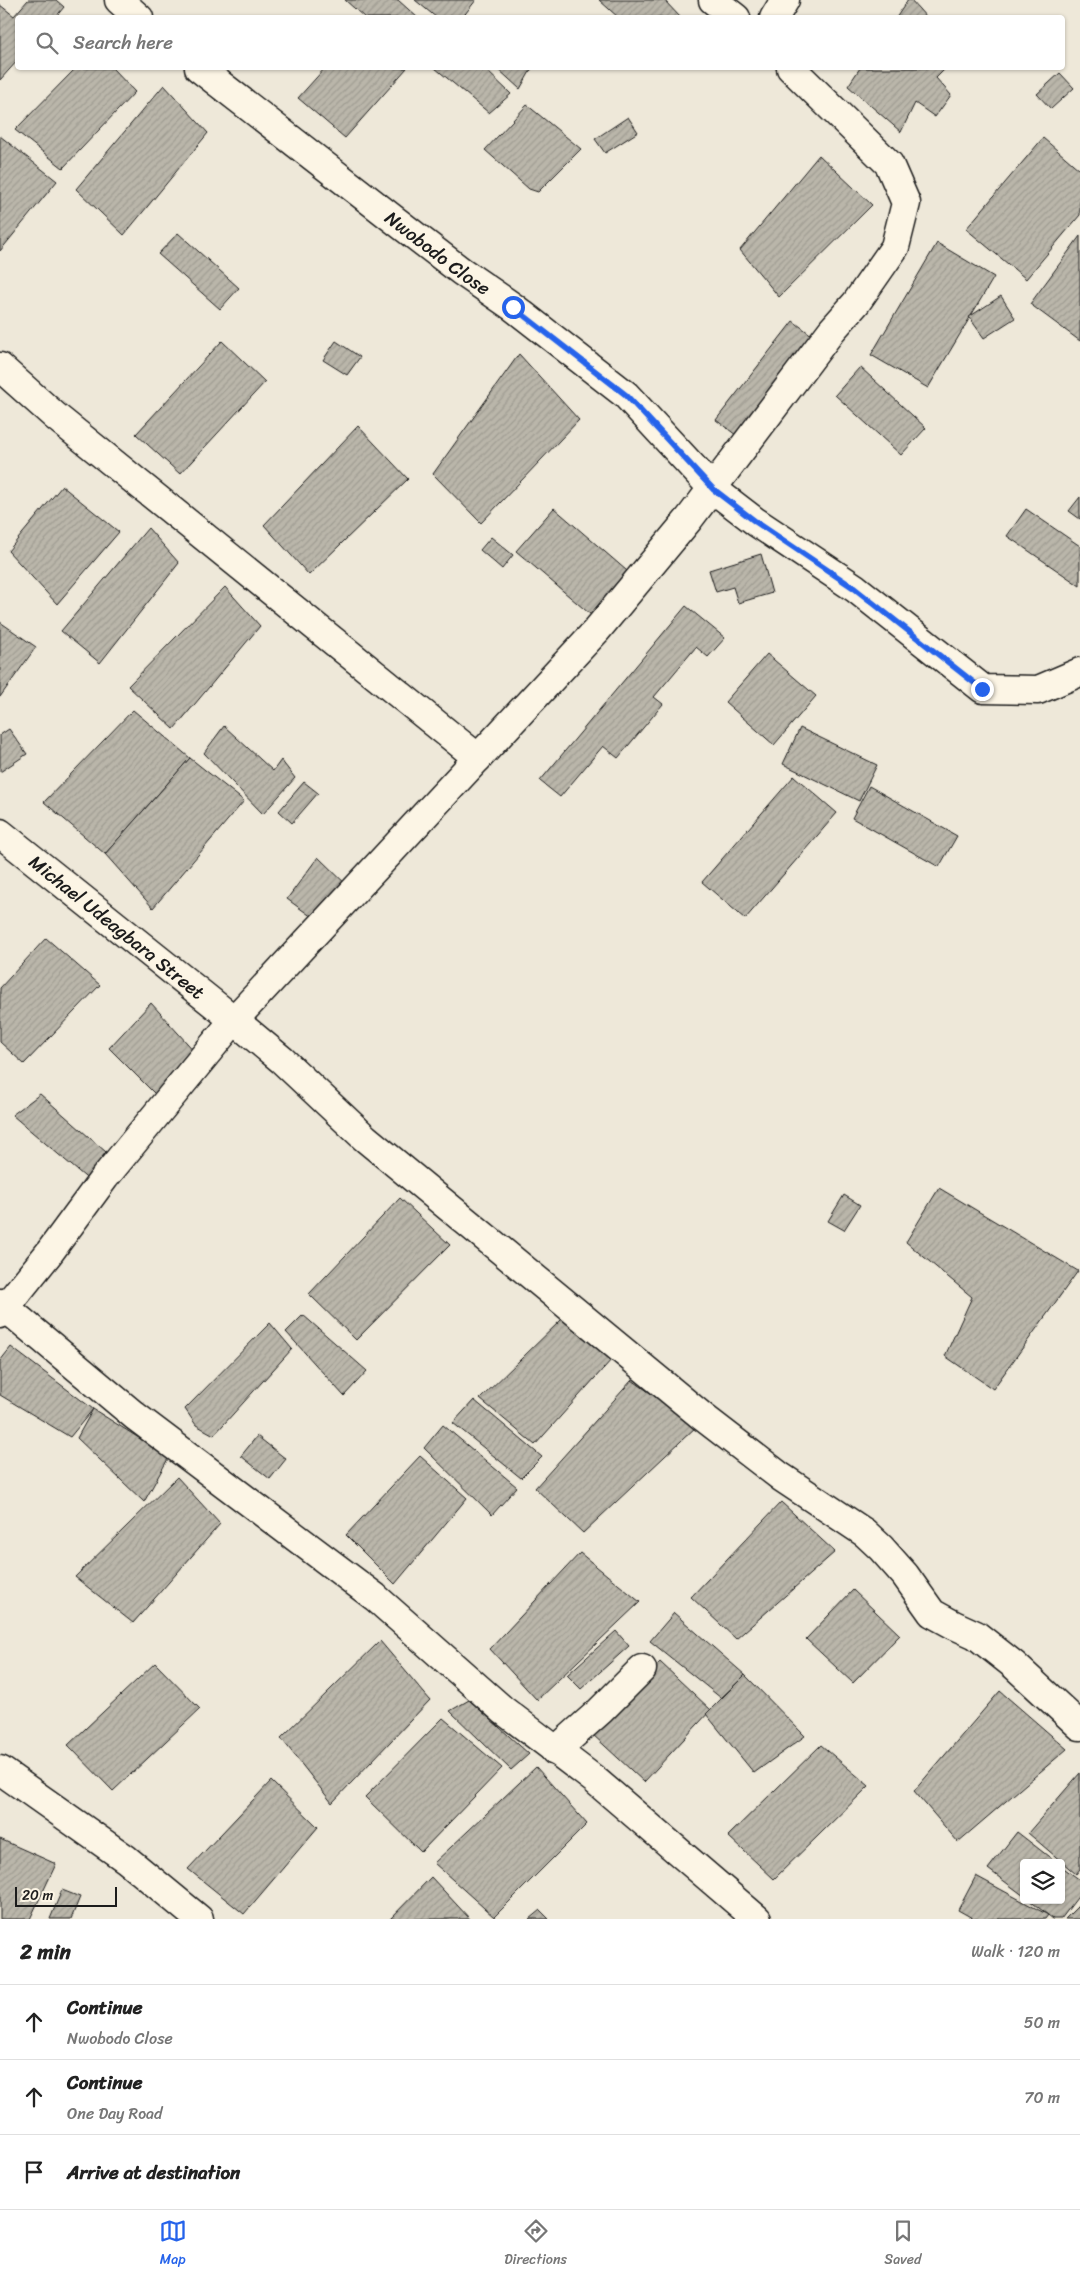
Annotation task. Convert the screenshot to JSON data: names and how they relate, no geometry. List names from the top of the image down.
{
  "streets": {
    "street": ["Nwobodo Close", "Michael Udeagbara Street"]
  },
  "scale_bar": "20 m",
  "page": {
    "search": "Search here",
    "scale": "20 m",
    "heading": ["2 min", "Walk · 120 m"],
    "list": [
      ["Continue", "Nwobodo Close", "50 m"],
      ["Continue", "One Day Road", "70 m"],
      "Arrive at destination"
    ],
    "nav": ["Map", "Directions", "Saved"]
  }
}
